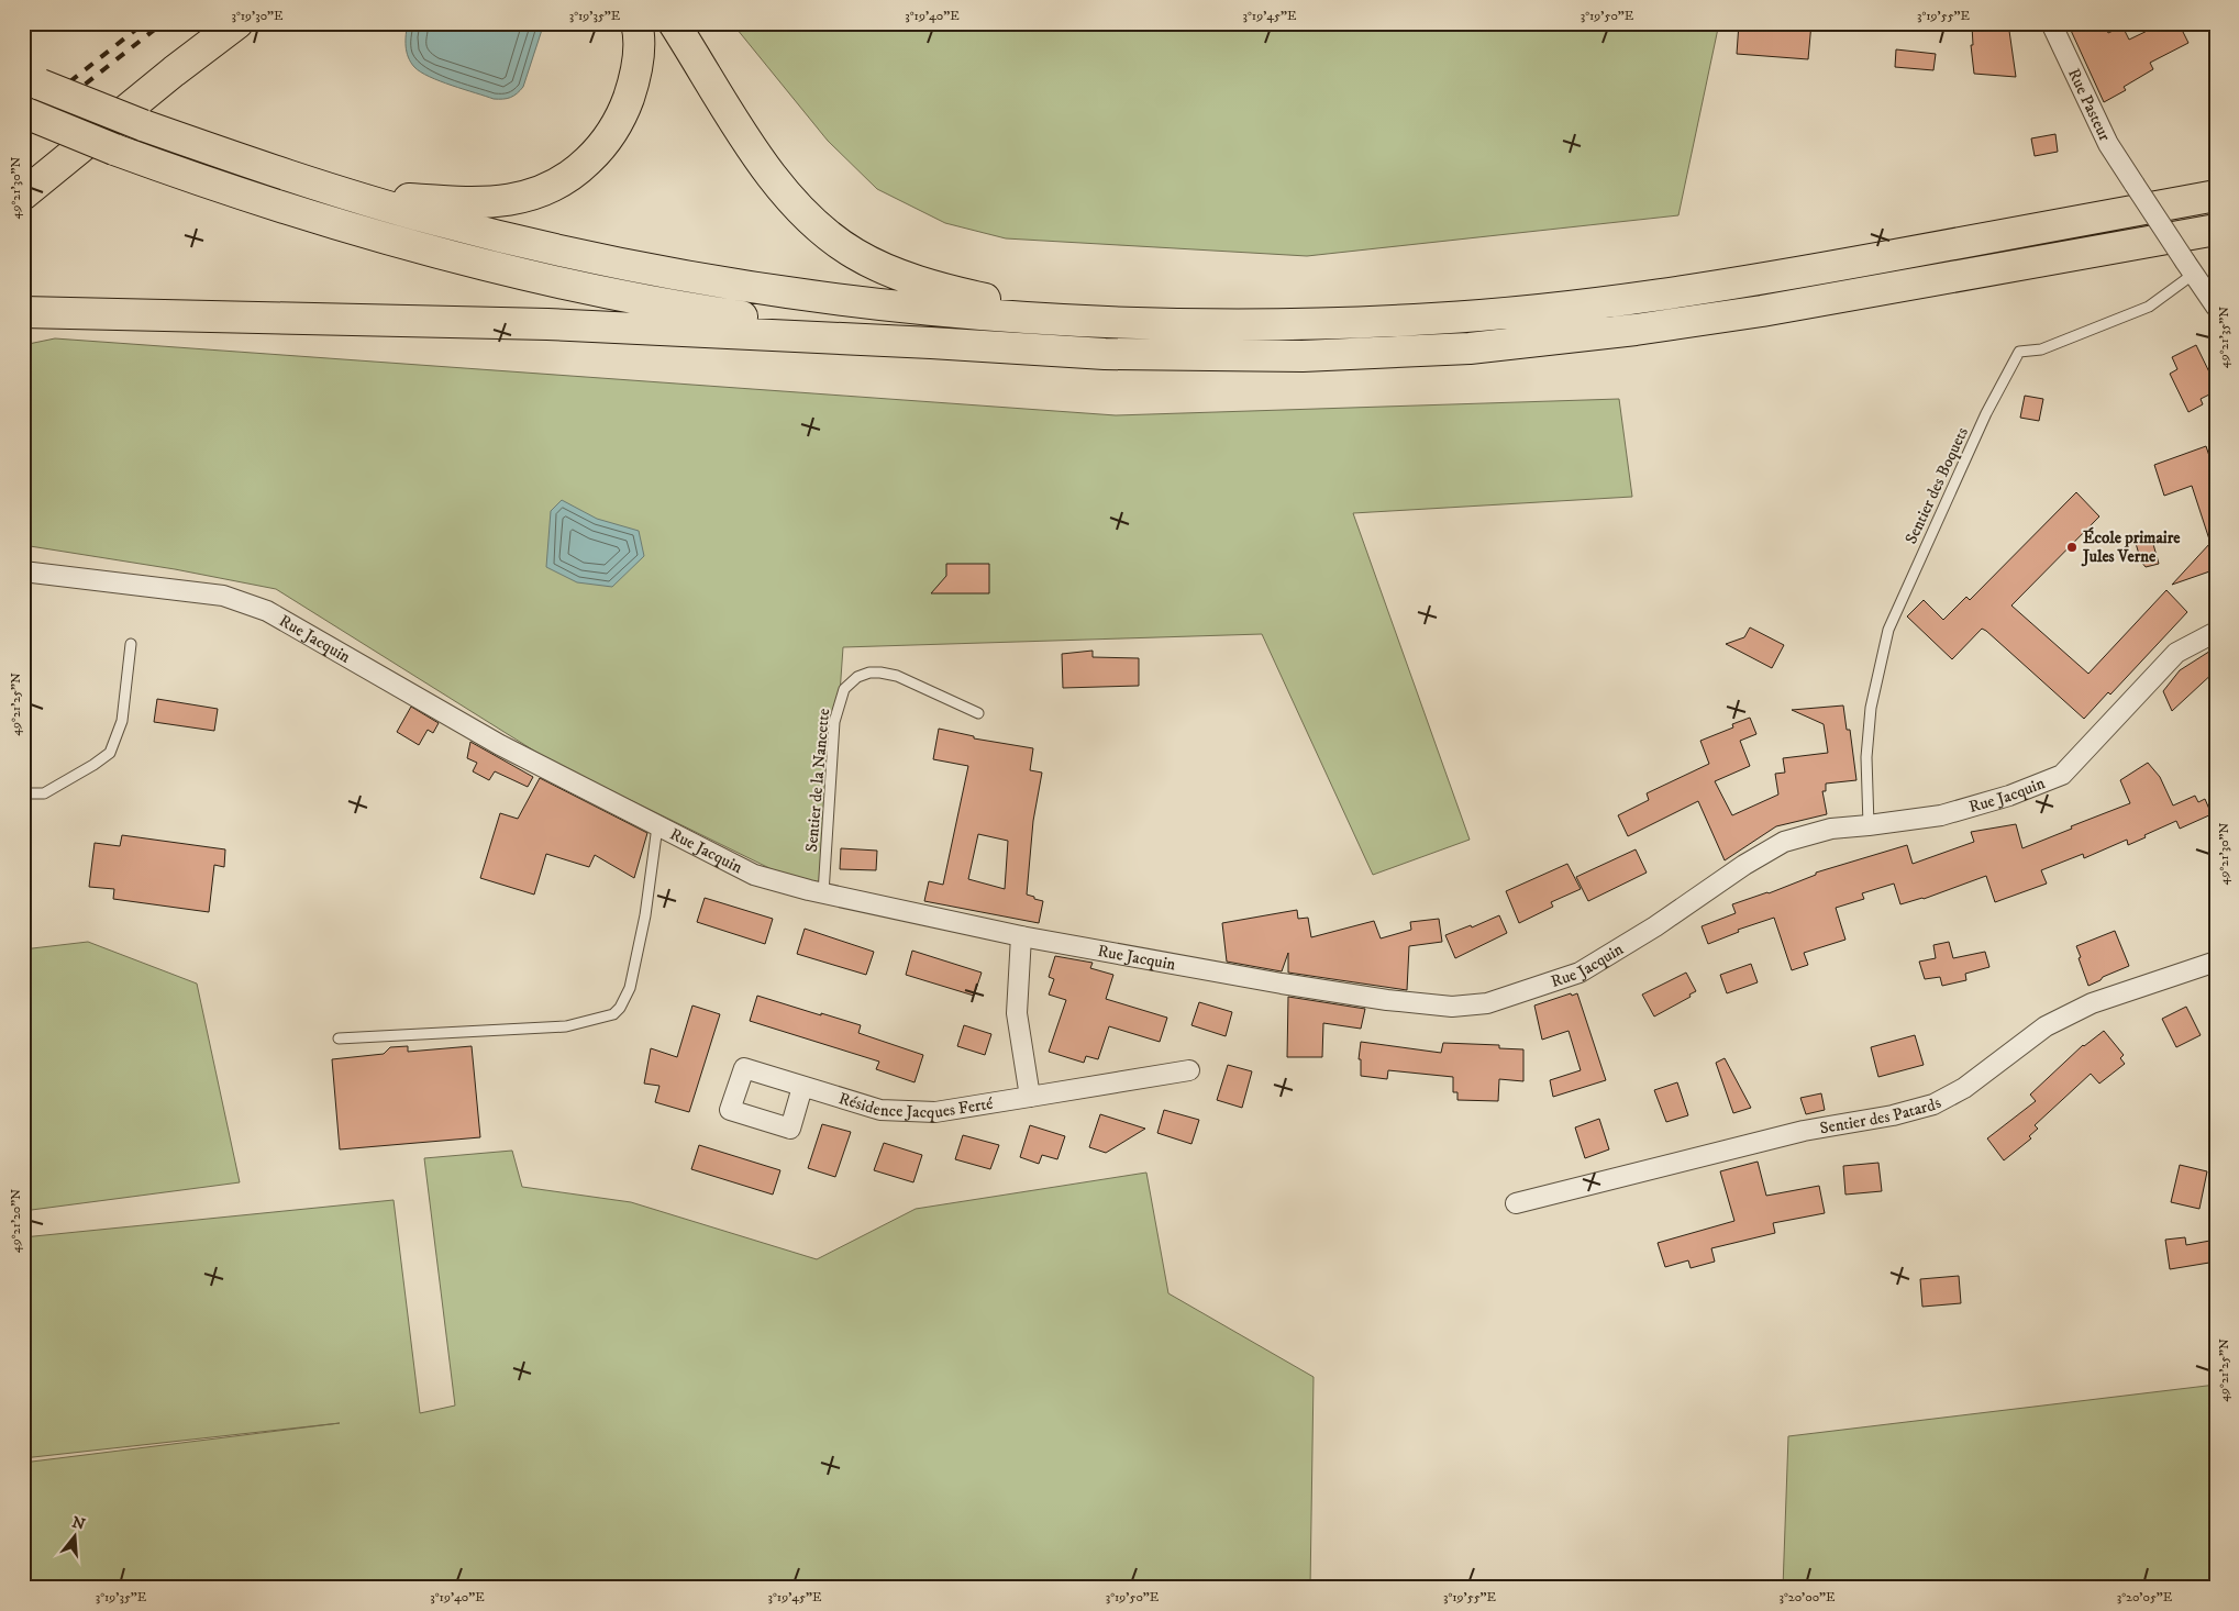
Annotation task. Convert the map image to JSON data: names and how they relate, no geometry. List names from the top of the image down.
{
  "streets": {
    "street": [
      "Rue Pasteur",
      "Rue Jacquin",
      "Résidence Jacques Ferté",
      "Sentier des Patards"
    ],
    "lane": ["Sentier des Boquets", "Sentier de la Nancette"]
  },
  "crossings": [
    ["Rue Pasteur", "Sentier des Boquets"],
    ["Sentier des Boquets", "Rue Jacquin"],
    ["Rue Jacquin", "Sentier de la Nancette"]
  ],
  "places": ["École primaire Jules Verne"],
  "north": "top",
  "coordinates": [
    "3°19'30\"E",
    "3°19'35\"E",
    "3°19'40\"E",
    "3°19'45\"E",
    "3°19'50\"E",
    "3°19'55\"E",
    "49°21'30\"N",
    "49°21'35\"N",
    "49°21'25\"N",
    "49°21'20\"N",
    "3°20'00\"E",
    "3°20'05\"E"
  ]
}
